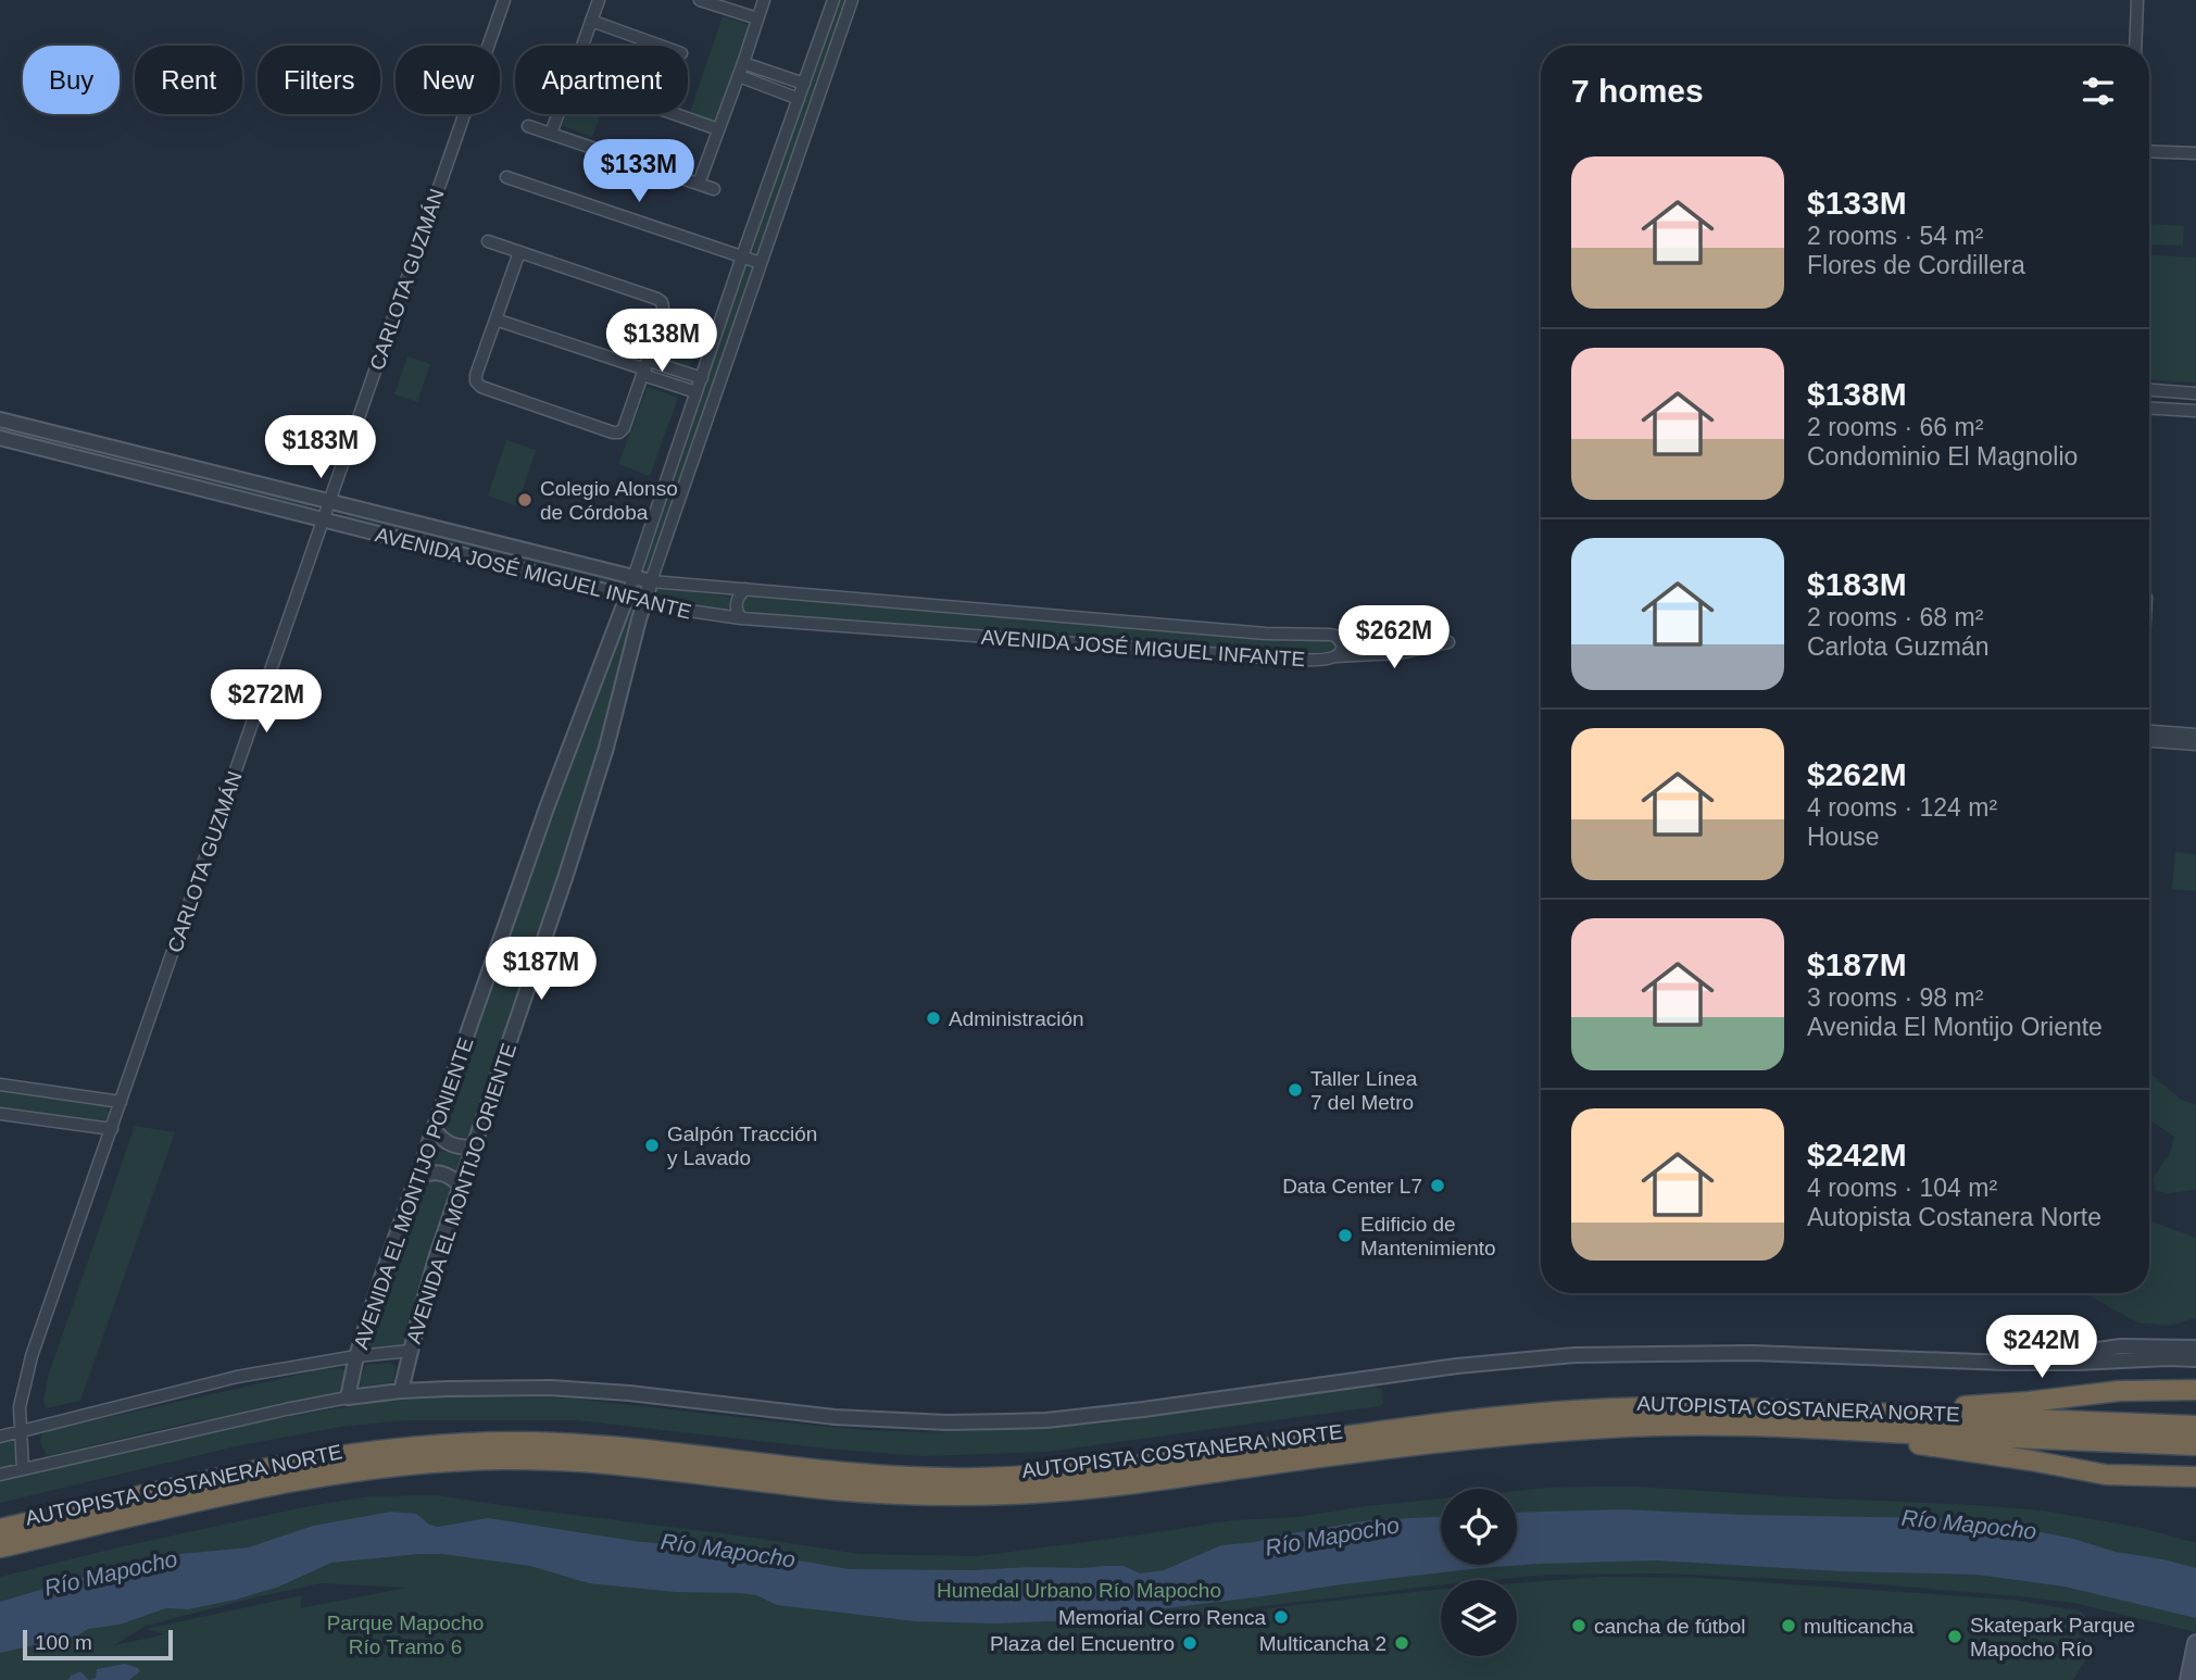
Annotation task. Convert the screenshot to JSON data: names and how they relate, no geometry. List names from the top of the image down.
{
  "streets": {
    "highway": ["AUTOPISTA COSTANERA NORTE"],
    "street": [
      "CARLOTA GUZMÁN",
      "AVENIDA JOSÉ MIGUEL INFANTE",
      "AVENIDA EL MONTIJO PONIENTE",
      "AVENIDA EL MONTIJO ORIENTE"
    ]
  },
  "crossings": [
    ["CARLOTA GUZMÁN", "AVENIDA JOSÉ MIGUEL INFANTE"],
    ["AVENIDA JOSÉ MIGUEL INFANTE", "AVENIDA EL MONTIJO PONIENTE"],
    ["AVENIDA JOSÉ MIGUEL INFANTE", "AVENIDA EL MONTIJO ORIENTE"]
  ],
  "water": ["Río Mapocho"],
  "parks": ["Humedal Urbano Río Mapocho", "Parque Mapocho Río Tramo 6"],
  "places": [
    "Colegio Alonso de Córdoba",
    "Administración",
    "Taller Línea 7 del Metro",
    "Galpón Tracción y Lavado",
    "Data Center L7",
    "Edificio de Mantenimiento",
    "Memorial Cerro Renca",
    "cancha de fútbol",
    "multicancha",
    "Skatepark Parque Mapocho Río",
    "Plaza del Encuentro",
    "Multicancha 2"
  ],
  "scale_bar": "100 m",
  "page": {
    "chip": [
      "Buy",
      "Rent",
      "Filters",
      "New",
      "Apartment"
    ],
    "heading": "7 homes",
    "list": [
      {
        "name": "$133M",
        "note": "2 rooms · 54 m² · Flores de Cordillera"
      },
      {
        "name": "$138M",
        "note": "2 rooms · 66 m² · Condominio El Magnolio"
      },
      {
        "name": "$183M",
        "note": "2 rooms · 68 m² · Carlota Guzmán"
      },
      {
        "name": "$262M",
        "note": "4 rooms · 124 m² · House"
      },
      {
        "name": "$187M",
        "note": "3 rooms · 98 m² · Avenida El Montijo Oriente"
      },
      {
        "name": "$242M",
        "note": "4 rooms · 104 m² · Autopista Costanera Norte"
      }
    ],
    "price": [
      "$133M",
      "$138M",
      "$183M",
      "$262M",
      "$272M",
      "$187M",
      "$242M"
    ],
    "scale": "100 m"
  }
}
